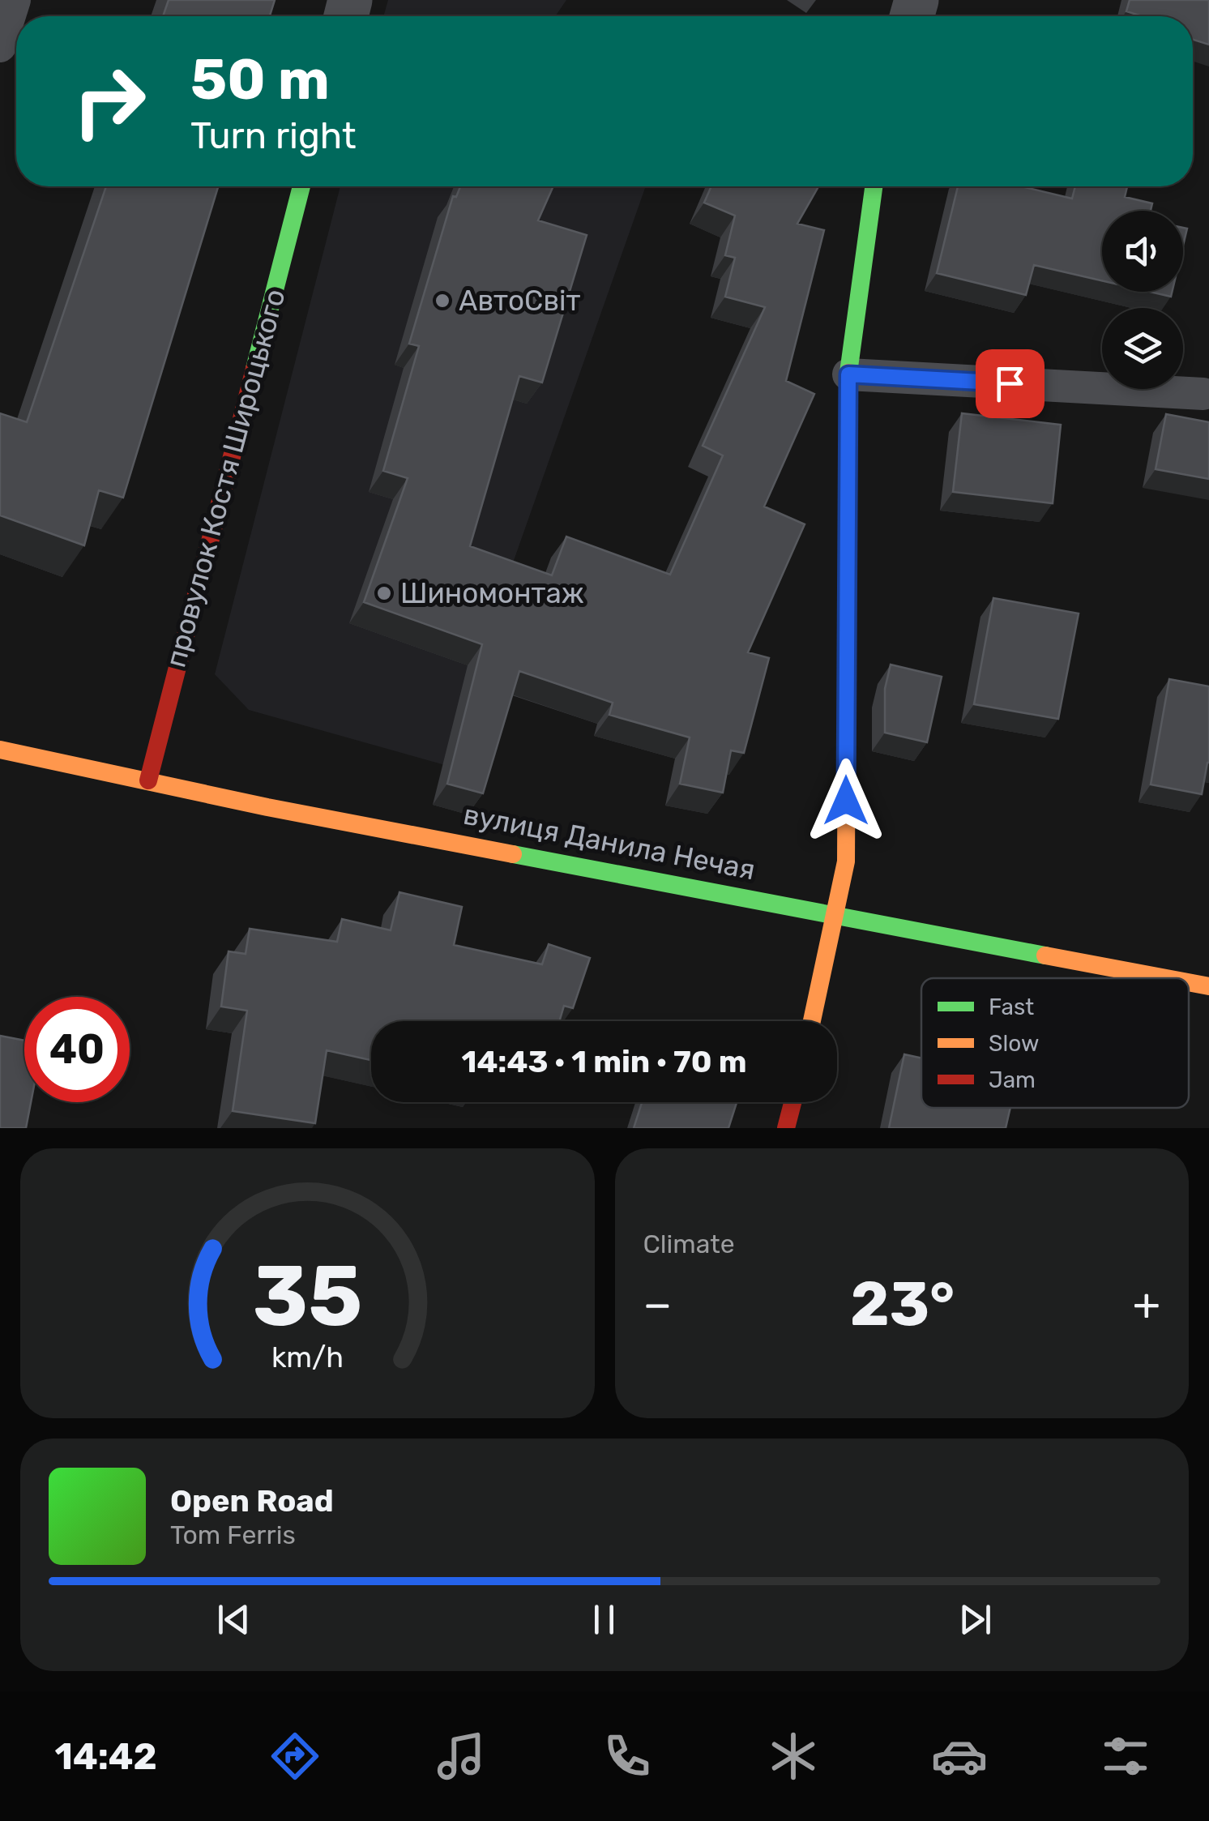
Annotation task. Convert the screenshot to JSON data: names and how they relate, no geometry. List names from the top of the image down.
{
  "streets": {
    "main road": ["провулок Костя Широцького", "вулиця Данила Нечая"]
  },
  "crossings": [
    ["провулок Костя Широцького", "вулиця Данила Нечая"]
  ],
  "places": ["АвтоСвіт", "Шиномонтаж"],
  "legend": ["Fast", "Slow", "Jam"],
  "page": {
    "turn": ["50 m", "Turn right"],
    "limit": "40",
    "trip": "14:43 · 1 min · 70 m",
    "tile": "Climate",
    "heat": ["−", "23°", "+"],
    "song": ["Open Road", "Tom Ferris"],
    "tabs": "14:42",
    "gauge": ["35", "km/h"]
  }
}
